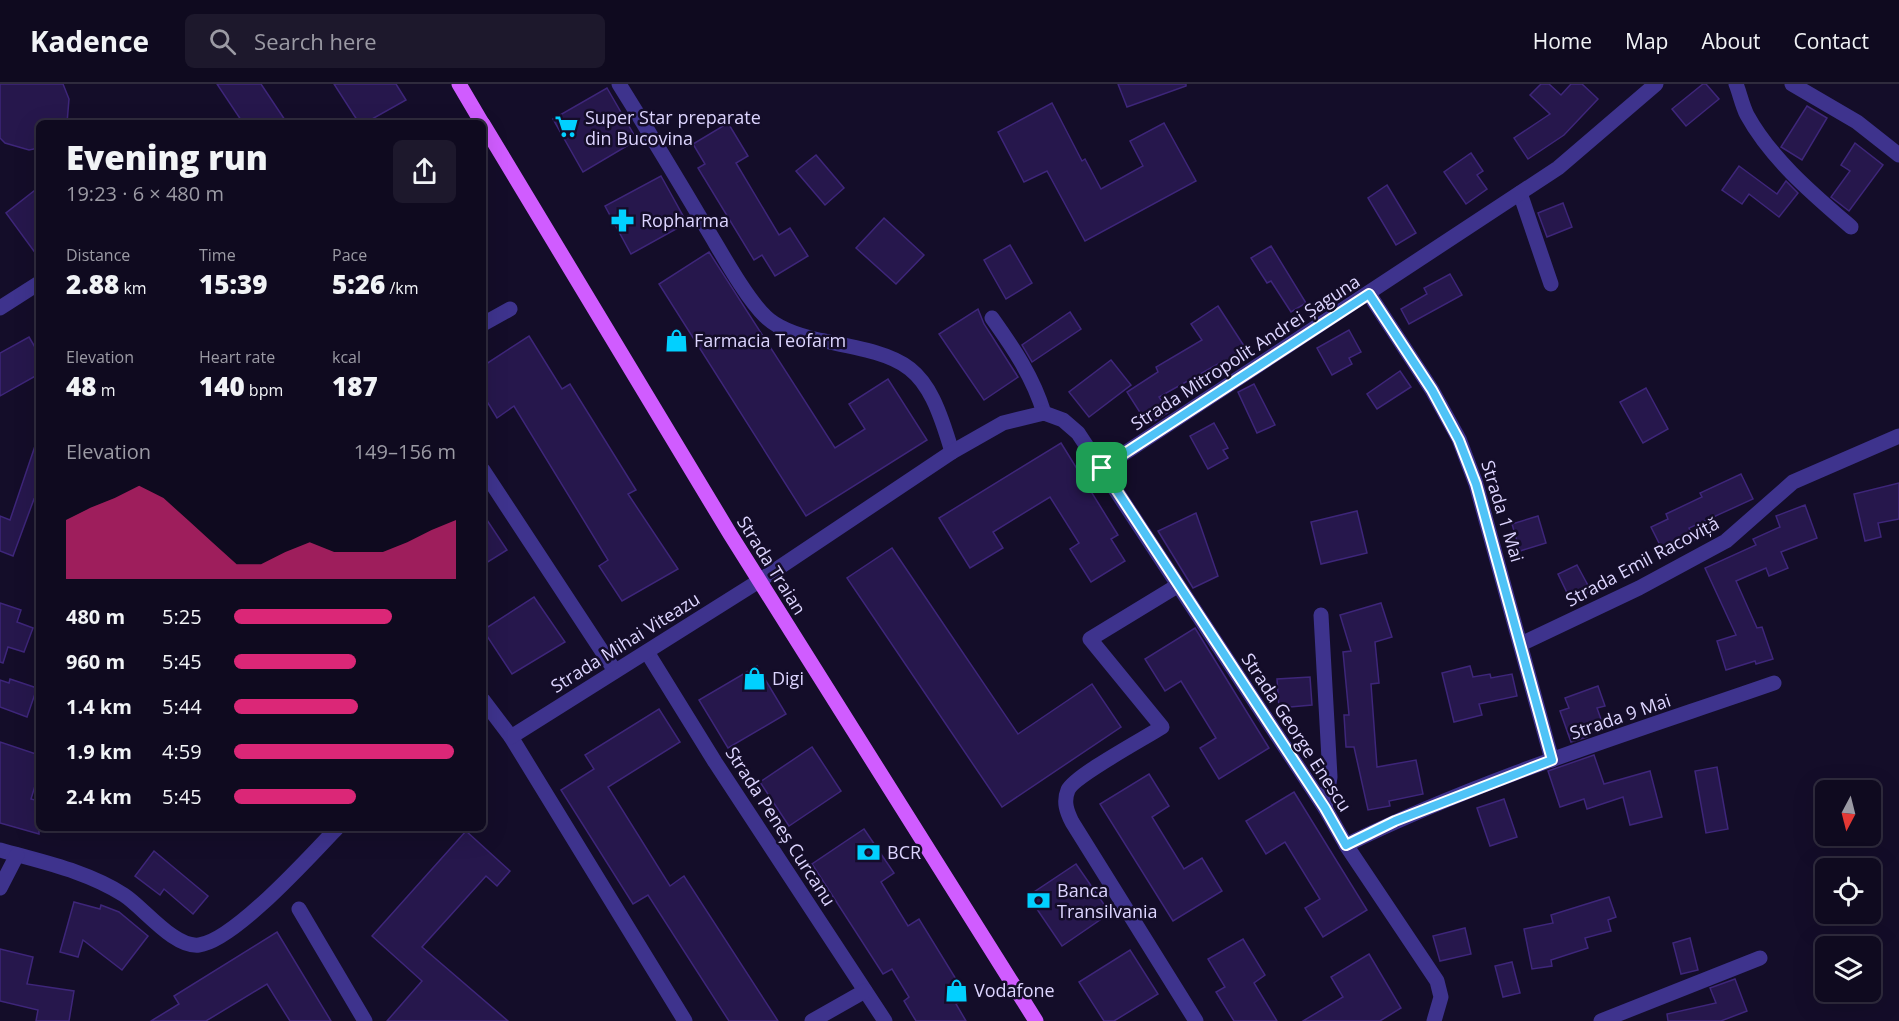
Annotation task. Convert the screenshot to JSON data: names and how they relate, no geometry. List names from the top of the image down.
{
  "streets": {
    "main road": ["Strada Traian"],
    "street": [
      "Strada Mitropolit Andrei Șaguna",
      "Strada 1 Mai",
      "Strada Emil Racoviță",
      "Strada Mihai Viteazu",
      "Strada 9 Mai",
      "Strada George Enescu",
      "Strada Peneș Curcanu"
    ]
  },
  "crossings": [
    ["Strada Mitropolit Andrei Șaguna", "Strada 1 Mai"],
    ["Strada Mitropolit Andrei Șaguna", "Strada George Enescu"],
    ["Strada 1 Mai", "Strada Emil Racoviță"],
    ["Strada 1 Mai", "Strada 9 Mai"],
    ["Strada Traian", "Strada Mihai Viteazu"],
    ["Strada Mihai Viteazu", "Strada Peneș Curcanu"],
    ["Strada 9 Mai", "Strada George Enescu"]
  ],
  "places": {
    "supermarket": ["Super Star preparate din Bucovina"],
    "pharmacy": ["Ropharma"],
    "shop": ["Farmacia Teofarm", "Digi", "Vodafone"],
    "bank": ["BCR", "Banca Transilvania"]
  },
  "north": "bottom",
  "page": {
    "header": "Kadence",
    "search": "Search here",
    "nav": [
      "Home",
      "Map",
      "About",
      "Contact"
    ],
    "heading": ["Evening run", "19:23 · 6 × 480 m"],
    "stats": [
      ["Distance", "2.88 km"],
      ["Time", "15:39"],
      ["Pace", "5:26 /km"],
      ["Elevation", "48 m"],
      ["Heart rate", "140 bpm"],
      ["kcal", "187"]
    ],
    "chart": ["Elevation", "149–156 m"],
    "list": [
      {
        "name": "480 m",
        "note": "5:25"
      },
      {
        "name": "960 m",
        "note": "5:45"
      },
      {
        "name": "1.4 km",
        "note": "5:44"
      },
      {
        "name": "1.9 km",
        "note": "4:59"
      },
      {
        "name": "2.4 km",
        "note": "5:45"
      }
    ]
  }
}
